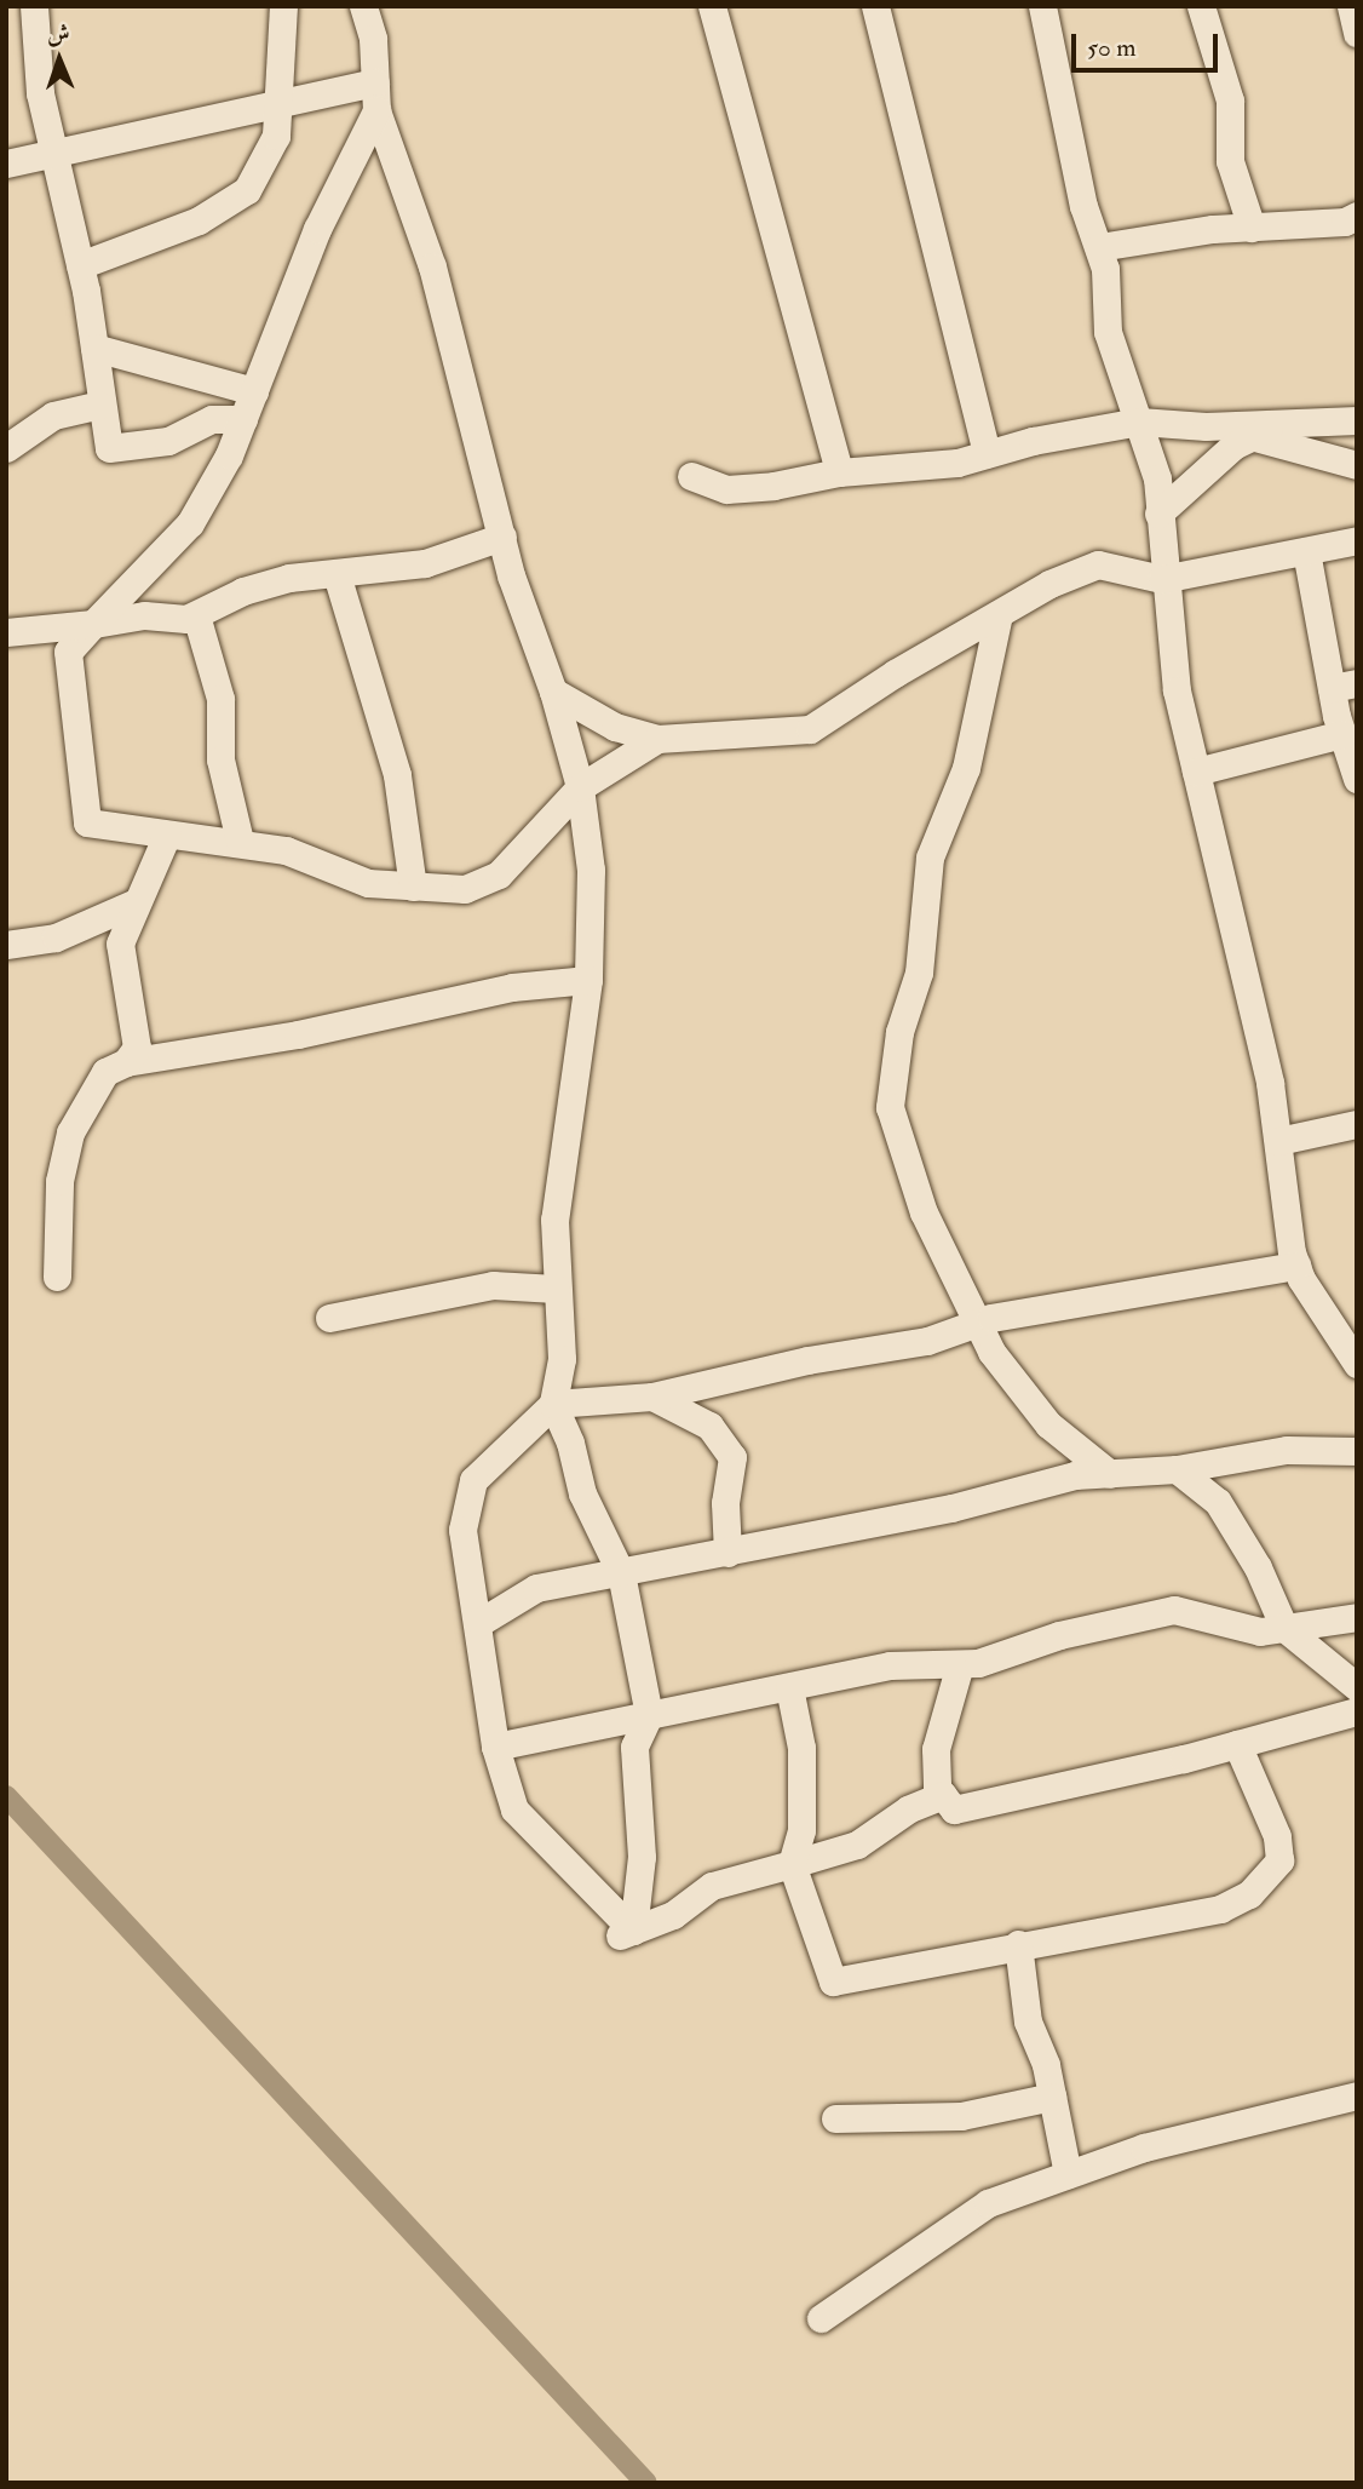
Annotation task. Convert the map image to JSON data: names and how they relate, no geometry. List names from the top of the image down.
{
  "scale_bar": "50 m",
  "north": "top"
}
